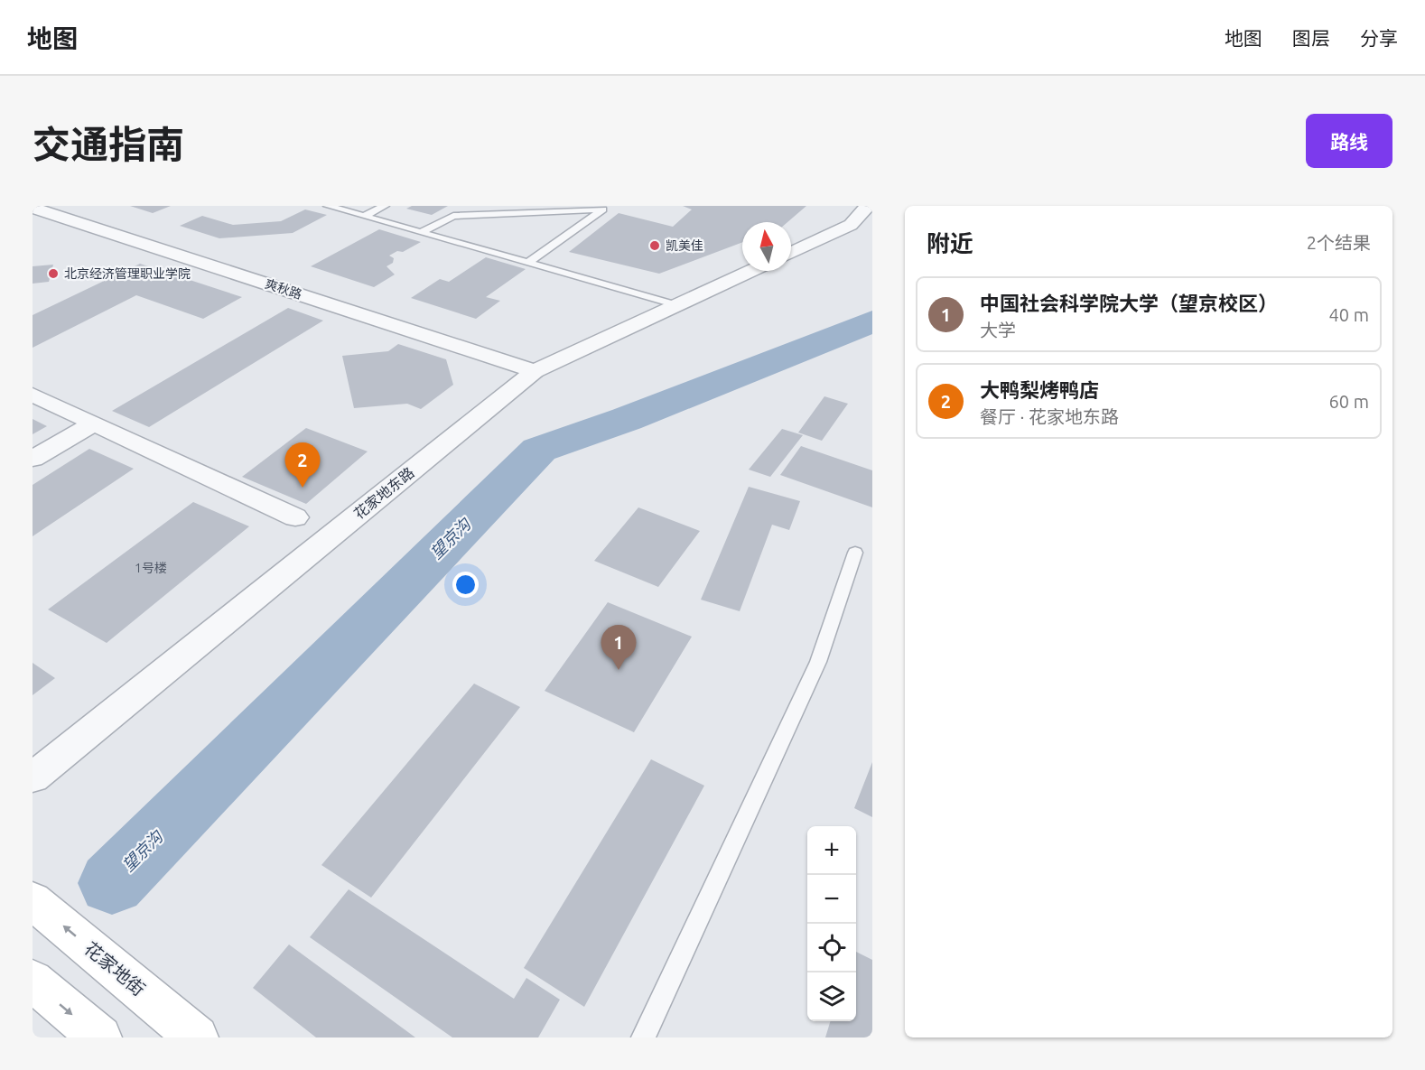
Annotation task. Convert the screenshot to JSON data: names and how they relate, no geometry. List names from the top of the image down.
{
  "streets": {
    "main road": ["花家地街"],
    "street": ["爽秋路", "花家地东路"]
  },
  "crossings": [
    ["爽秋路", "花家地东路"]
  ],
  "water": ["望京沟"],
  "places": ["凯美佳", "北京经济管理职业学院"],
  "house_numbers": ["1号楼"],
  "north": "top",
  "page": {
    "header": "地图",
    "nav": ["地图", "图层", "分享"],
    "title": "交通指南",
    "buttons": "路线",
    "heading": ["附近", "2个结果"],
    "list": [
      {
        "mark": "1",
        "name": "中国社会科学院大学（望京校区）",
        "note": "大学",
        "value": "40 m"
      },
      {
        "mark": "2",
        "name": "大鸭梨烤鸭店",
        "note": "餐厅 · 花家地东路",
        "value": "60 m"
      }
    ],
    "pins": ["2", "1"],
    "map_buttons": ["+", "−"]
  }
}
